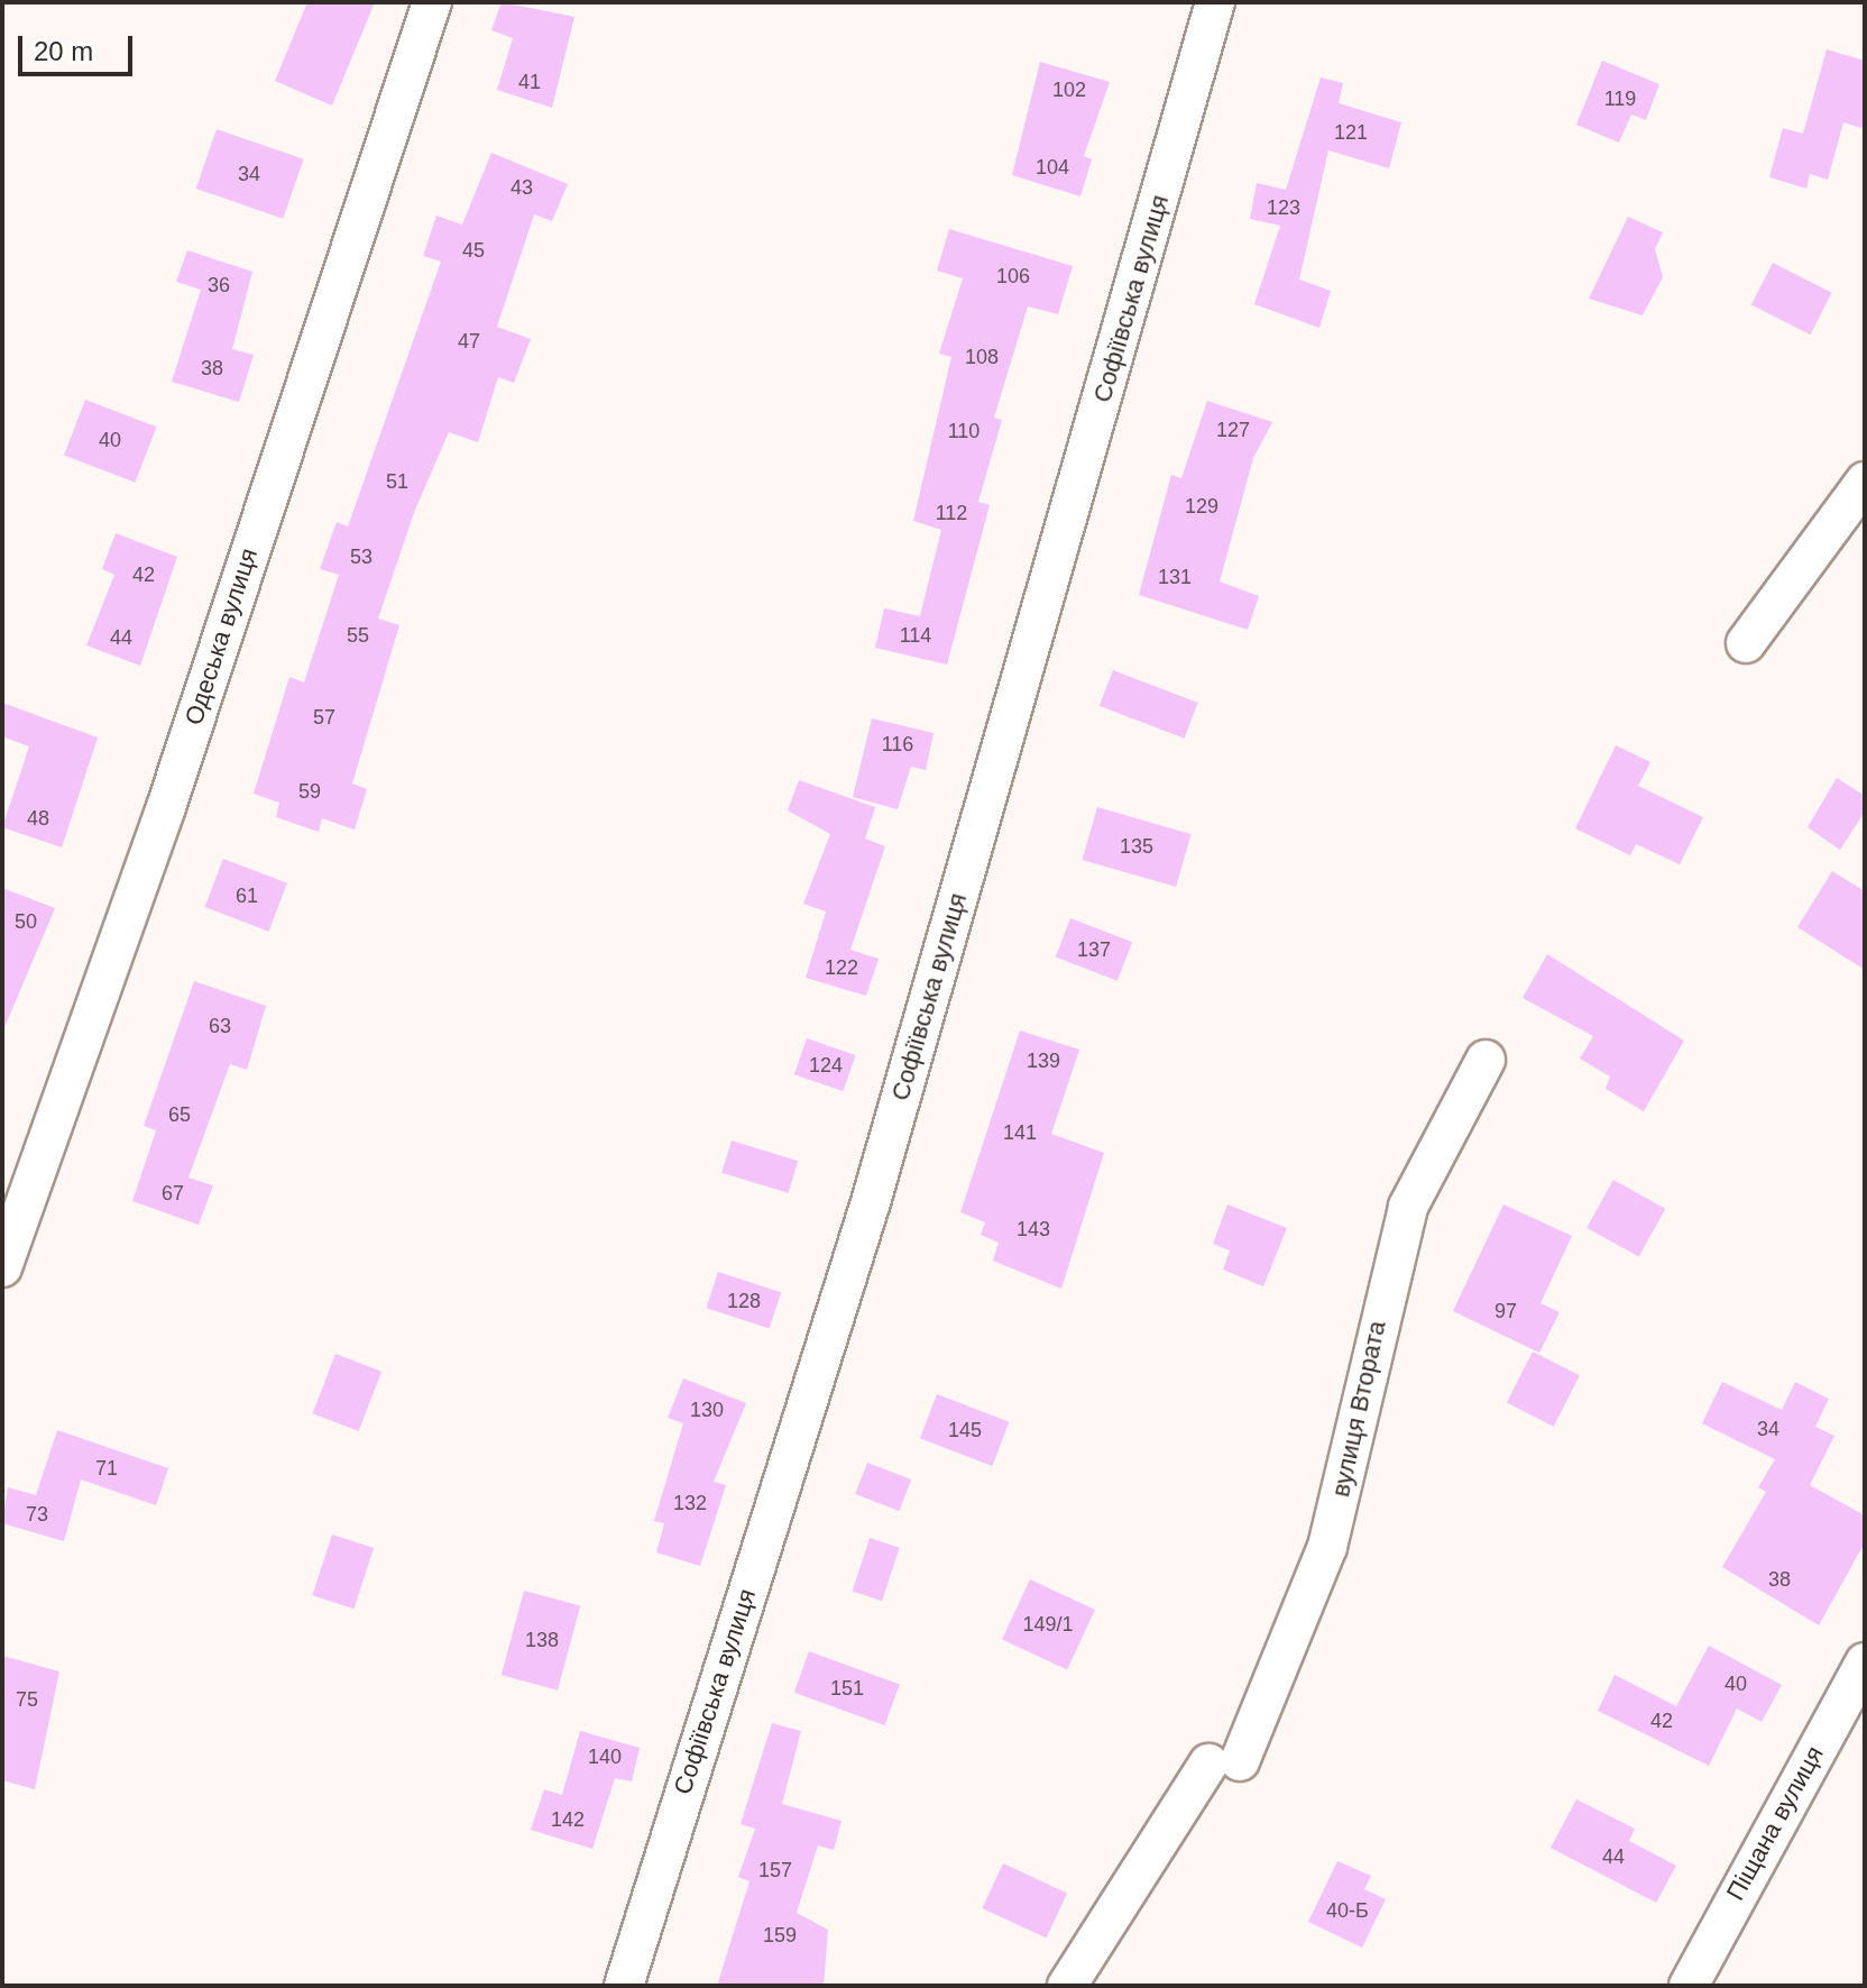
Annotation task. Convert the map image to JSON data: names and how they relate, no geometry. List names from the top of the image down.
{
  "streets": {
    "street": [
      "Софіївська вулиця",
      "Одеська вулиця",
      "вулиця Втората",
      "Піщана вулиця"
    ]
  },
  "house_numbers": [
    "41",
    "102",
    "119",
    "121",
    "104",
    "34",
    "43",
    "123",
    "45",
    "106",
    "36",
    "47",
    "108",
    "38",
    "127",
    "110",
    "40",
    "51",
    "129",
    "112",
    "53",
    "42",
    "131",
    "55",
    "114",
    "44",
    "57",
    "116",
    "59",
    "48",
    "135",
    "61",
    "50",
    "137",
    "122",
    "63",
    "139",
    "124",
    "65",
    "141",
    "67",
    "143",
    "128",
    "97",
    "130",
    "34",
    "145",
    "71",
    "132",
    "73",
    "38",
    "149/1",
    "138",
    "40",
    "151",
    "75",
    "42",
    "140",
    "142",
    "44",
    "157",
    "40-Б",
    "159"
  ],
  "scale_bar": "20 m"
}
